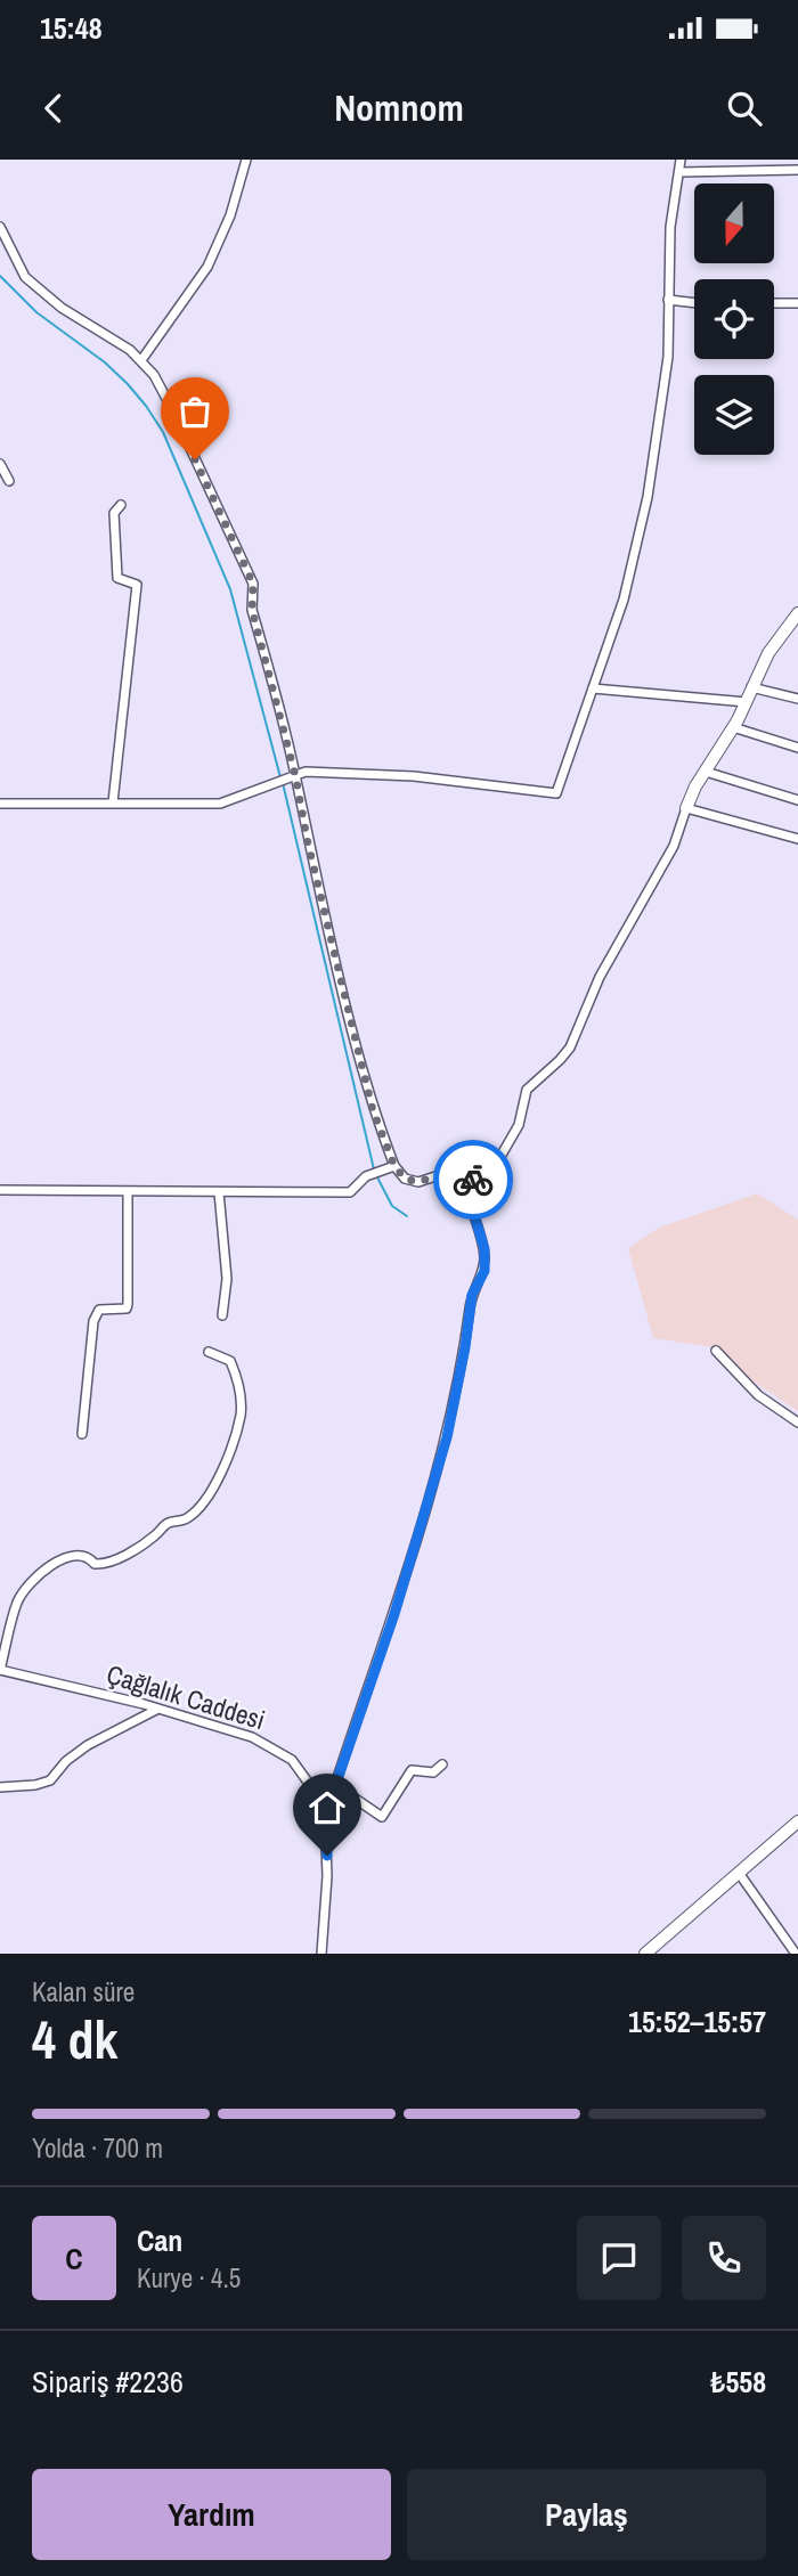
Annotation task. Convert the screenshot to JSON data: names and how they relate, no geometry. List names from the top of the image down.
{
  "streets": {
    "street": ["Çağlalık Caddesi"]
  },
  "north": "bottom",
  "page": {
    "status": "15:48",
    "header": "Nomnom",
    "heading": ["4 dk", "Kalan süre", "15:52–15:57"],
    "panel": [
      "Can",
      "Kurye · 4.5",
      "Sipariş #2236",
      "₺558"
    ],
    "bar": "Yolda · 700 m",
    "round": "C",
    "buttons": ["Yardım", "Paylaş"]
  }
}
